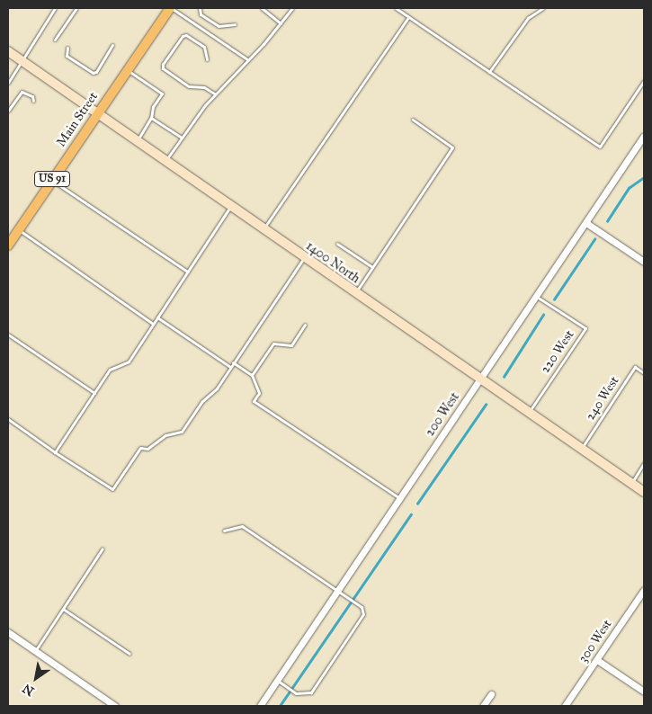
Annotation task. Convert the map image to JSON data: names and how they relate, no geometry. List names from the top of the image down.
{
  "streets": {
    "main road": ["Main Street", "US 91", "1400 North"],
    "street": ["200 West", "300 West"],
    "lane": ["220 West", "240 West"]
  },
  "crossings": [
    ["Main Street", "1400 North"],
    ["1400 North", "220 West"],
    ["1400 North", "240 West"],
    ["1400 North", "200 West"],
    ["220 West", "200 West"]
  ],
  "north": "bottom left"
}
